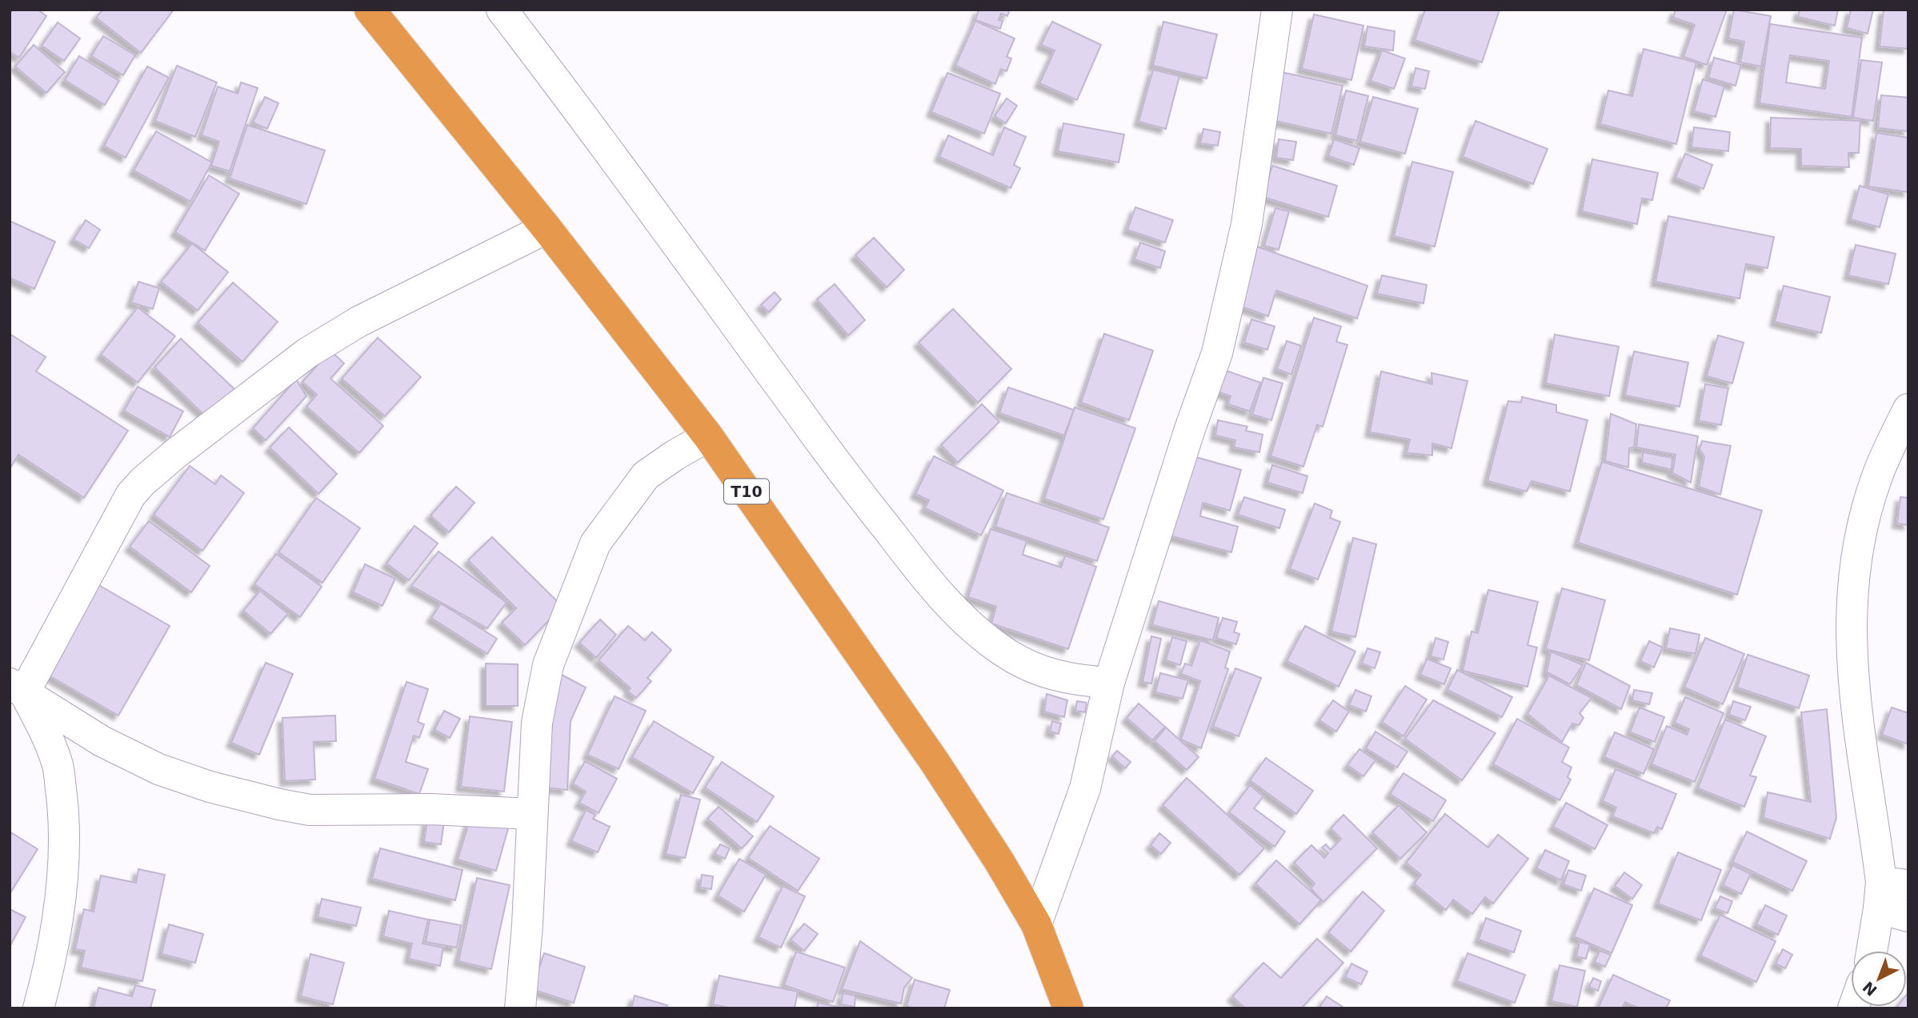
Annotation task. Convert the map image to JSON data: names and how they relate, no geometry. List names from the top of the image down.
{
  "streets": {
    "highway": ["T10"]
  },
  "north": "bottom left"
}
